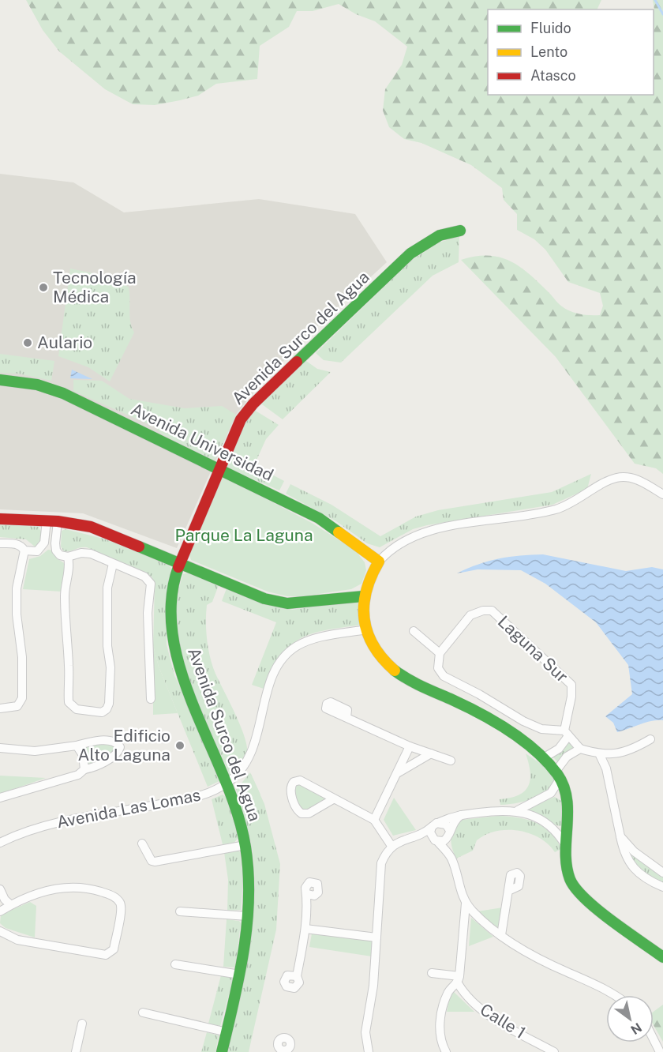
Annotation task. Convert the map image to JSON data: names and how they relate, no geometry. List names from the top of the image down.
{
  "streets": {
    "street": [
      "Avenida Surco del Agua",
      "Avenida Universidad",
      "Laguna Sur",
      "Avenida Las Lomas",
      "Calle 1"
    ]
  },
  "crossings": [
    ["Avenida Surco del Agua", "Avenida Universidad"],
    ["Avenida Surco del Agua", "Avenida Las Lomas"]
  ],
  "parks": ["Parque La Laguna"],
  "places": ["Tecnología Médica", "Aulario", "Edificio Alto Laguna"],
  "legend": ["Fluido", "Lento", "Atasco"],
  "north": "bottom right"
}
